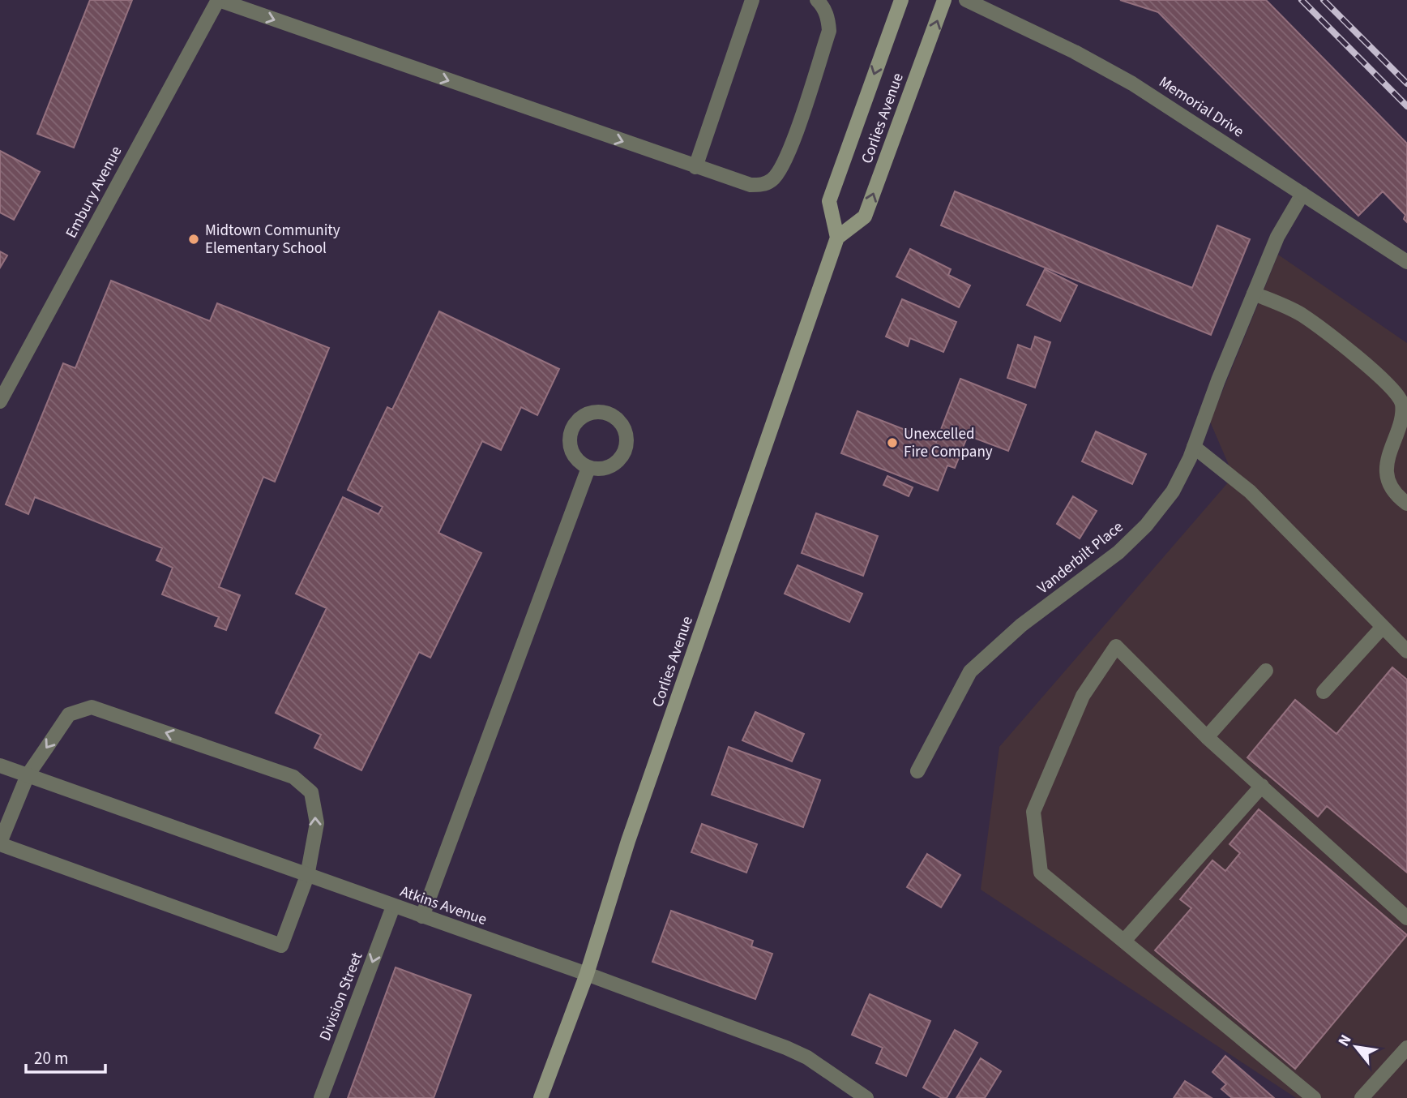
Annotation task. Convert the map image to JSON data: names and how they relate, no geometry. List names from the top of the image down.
{
  "streets": {
    "main road": ["Corlies Avenue"],
    "street": [
      "Memorial Drive",
      "Embury Avenue",
      "Vanderbilt Place",
      "Atkins Avenue",
      "Division Street"
    ]
  },
  "crossings": [
    ["Memorial Drive", "Vanderbilt Place"],
    ["Corlies Avenue", "Atkins Avenue"],
    ["Atkins Avenue", "Division Street"]
  ],
  "one_way": ["Division Street"],
  "places": ["Midtown Community Elementary School", "Unexcelled Fire Company"],
  "scale_bar": "20 m",
  "north": "top left"
}
